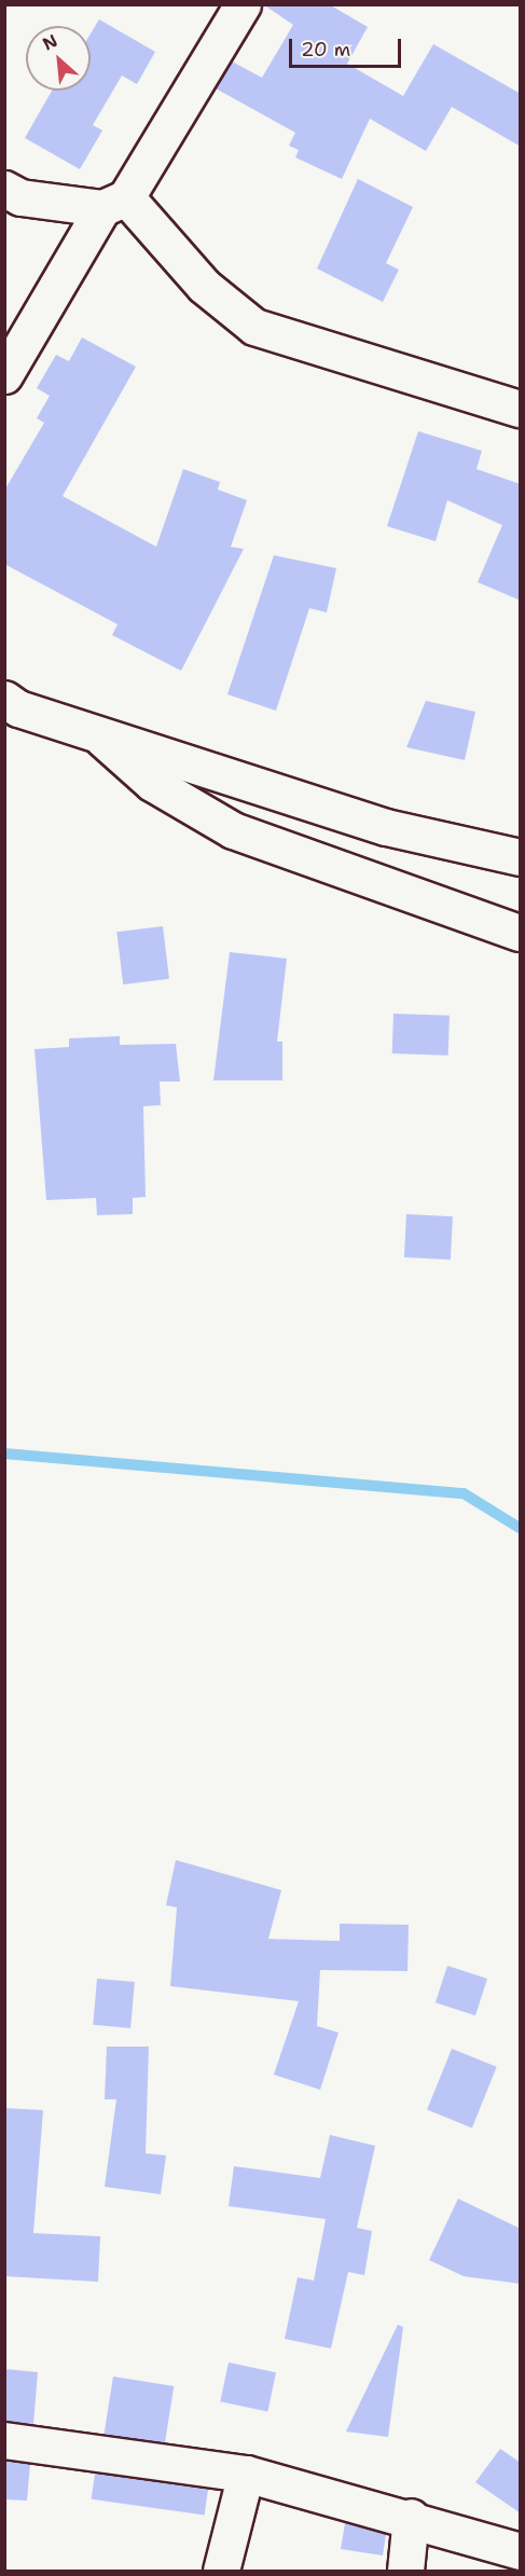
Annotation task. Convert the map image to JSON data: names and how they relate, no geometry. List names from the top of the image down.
{
  "scale_bar": "20 m",
  "north": "top left"
}
